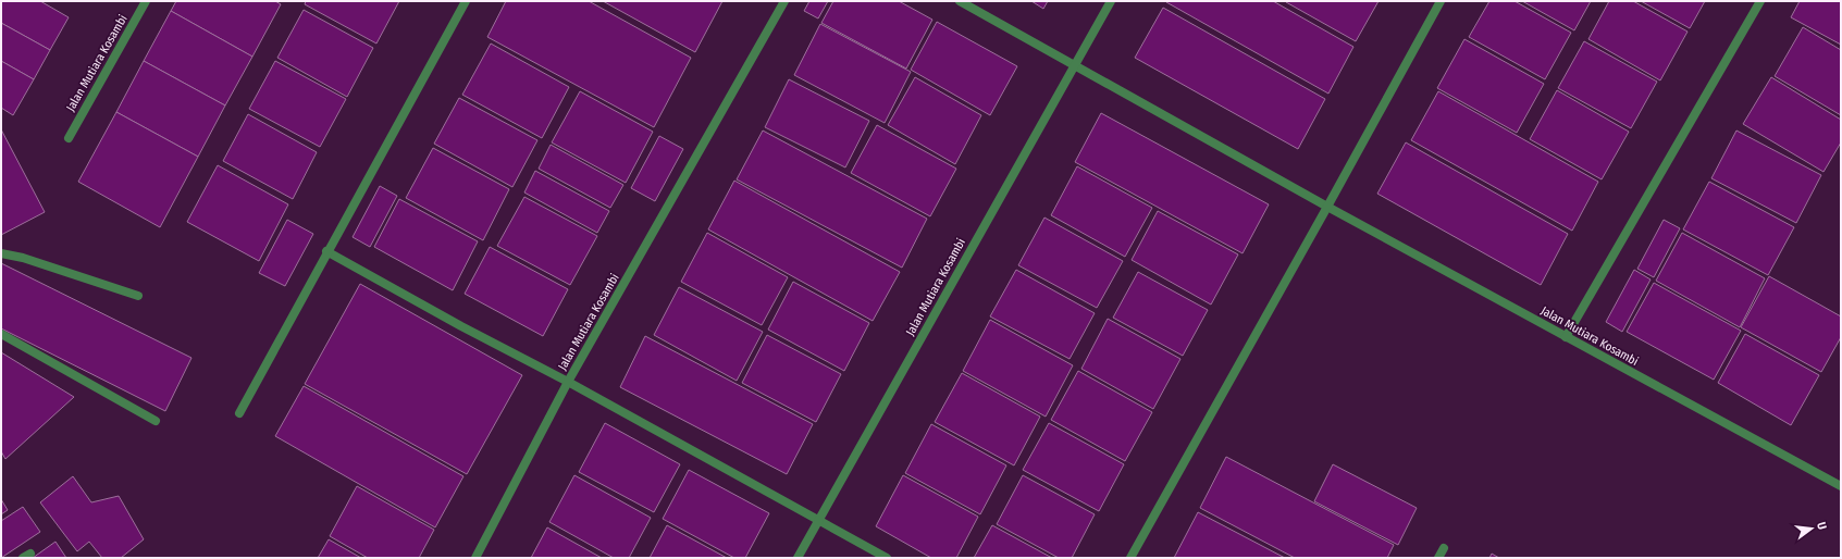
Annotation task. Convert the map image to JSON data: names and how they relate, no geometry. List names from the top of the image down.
{
  "streets": {
    "lane": ["Jalan Mutiara Kosambi"]
  },
  "north": "right"
}
